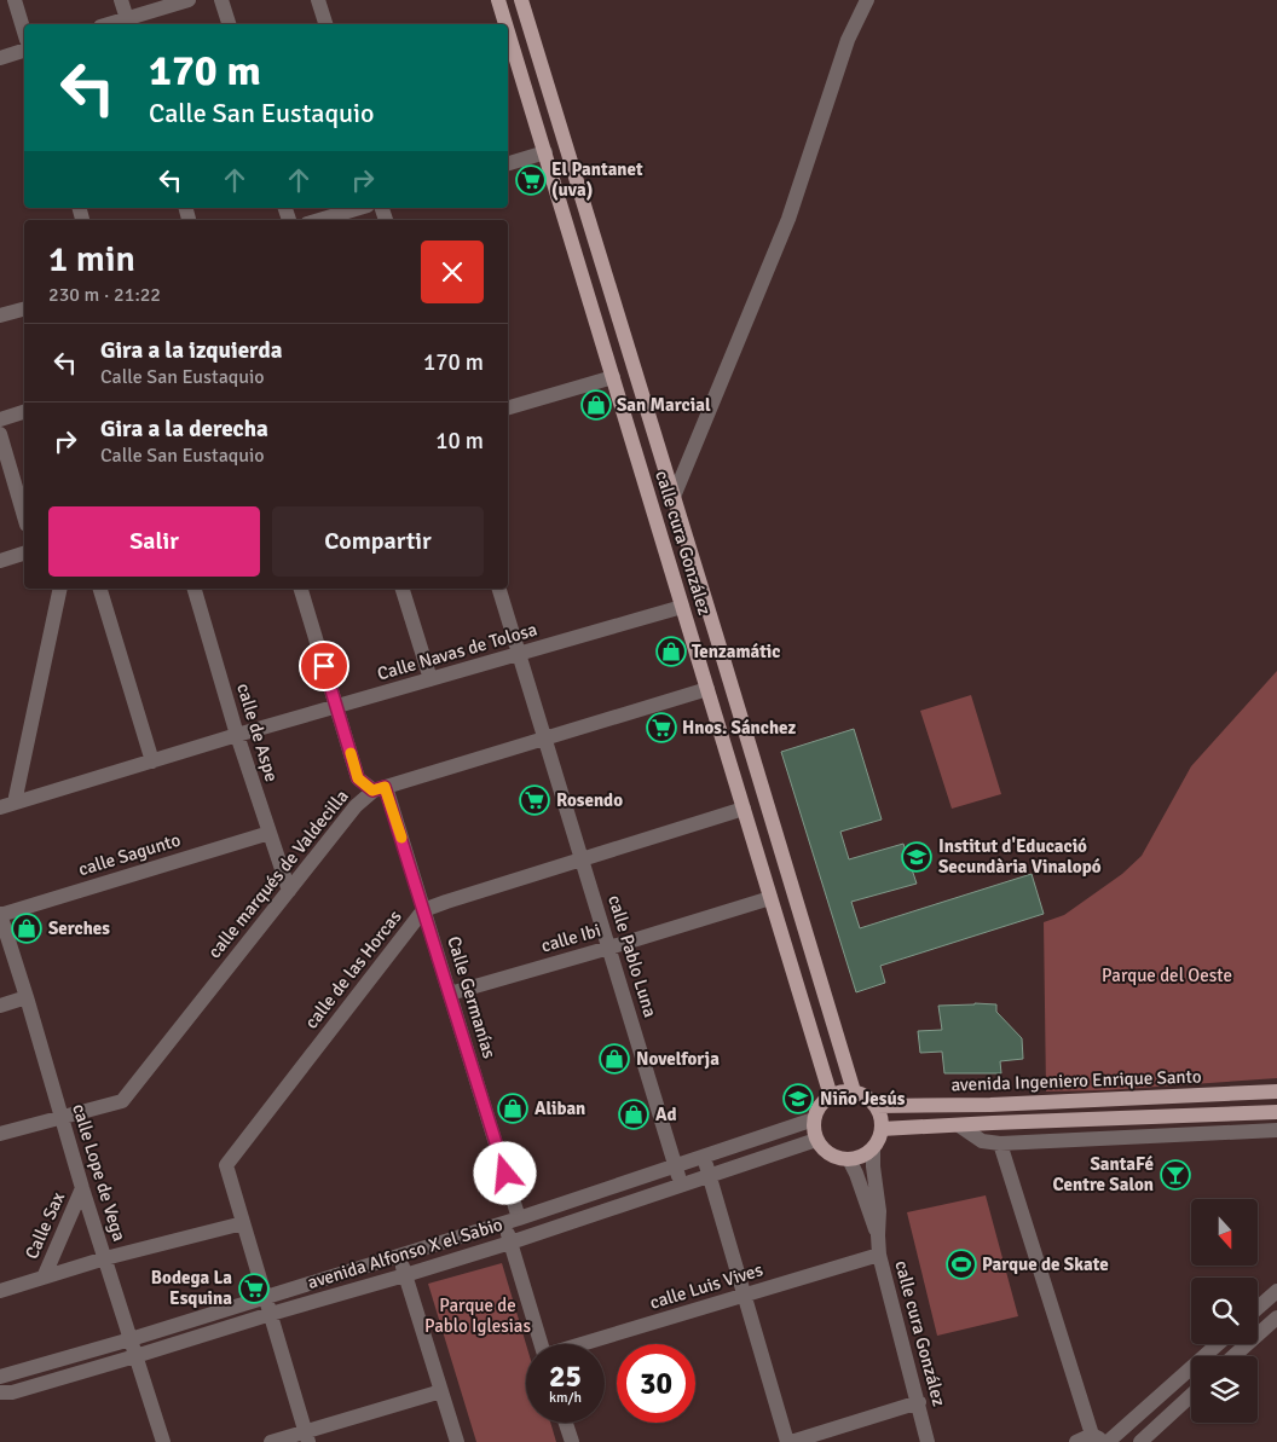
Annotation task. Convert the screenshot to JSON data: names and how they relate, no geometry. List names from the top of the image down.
{
  "streets": {
    "main road": ["calle cura González", "avenida Ingeniero Enrique Santo"],
    "street": [
      "Calle Navas de Tolosa",
      "calle de Aspe",
      "calle Sagunto",
      "calle marqués de Valdecilla",
      "calle Ibi",
      "calle Pablo Luna",
      "calle de las Horcas",
      "Calle Germanías",
      "calle Lope de Vega",
      "Calle Sax",
      "avenida Alfonso X el Sabio",
      "calle Luis Vives"
    ]
  },
  "crossings": [
    ["calle cura González", "Calle Navas de Tolosa"],
    ["calle cura González", "calle marqués de Valdecilla"],
    ["calle cura González", "calle Ibi"],
    ["calle cura González", "calle de las Horcas"],
    ["calle cura González", "avenida Ingeniero Enrique Santo"],
    ["calle cura González", "avenida Alfonso X el Sabio"],
    ["calle cura González", "calle Luis Vives"],
    ["Calle Navas de Tolosa", "calle de Aspe"],
    ["Calle Navas de Tolosa", "calle Pablo Luna"],
    ["calle de Aspe", "calle Sagunto"],
    ["calle de Aspe", "calle marqués de Valdecilla"],
    ["calle Sagunto", "calle Lope de Vega"],
    ["calle marqués de Valdecilla", "calle Pablo Luna"],
    ["calle marqués de Valdecilla", "Calle Germanías"],
    ["calle marqués de Valdecilla", "calle Lope de Vega"],
    ["calle Ibi", "calle Pablo Luna"],
    ["calle Ibi", "Calle Germanías"],
    ["calle Pablo Luna", "calle de las Horcas"],
    ["calle Pablo Luna", "avenida Alfonso X el Sabio"],
    ["calle de las Horcas", "Calle Germanías"],
    ["calle de las Horcas", "avenida Alfonso X el Sabio"],
    ["Calle Germanías", "avenida Alfonso X el Sabio"],
    ["avenida Ingeniero Enrique Santo", "avenida Alfonso X el Sabio"],
    ["calle Lope de Vega", "Calle Sax"],
    ["calle Lope de Vega", "avenida Alfonso X el Sabio"]
  ],
  "parks": ["Parque del Oeste", "Parque de Pablo Iglesias"],
  "places": {
    "supermarket": [
      "El Pantanet (uva)",
      "Hnos. Sánchez",
      "Rosendo",
      "Bodega La Esquina"
    ],
    "shop": [
      "San Marcial",
      "Tenzamátic",
      "Serches",
      "Novelforja",
      "Aliban",
      "Ad"
    ],
    "school or university": ["Institut d'Educació Secundària Vinalopó", "Niño Jesús"],
    "bar": ["SantaFé Centre Salon"],
    "sports": ["Parque de Skate"]
  },
  "north": "bottom",
  "page": {
    "turn": ["170 m", "Calle San Eustaquio"],
    "heading": ["1 min", "230 m · 21:22"],
    "list": [
      {
        "name": "Gira a la izquierda",
        "note": "Calle San Eustaquio",
        "value": "170 m"
      },
      {
        "name": "Gira a la derecha",
        "note": "Calle San Eustaquio",
        "value": "10 m"
      }
    ],
    "buttons": ["Salir", "Compartir"],
    "speed": "25 km/h",
    "limit": "30"
  }
}
